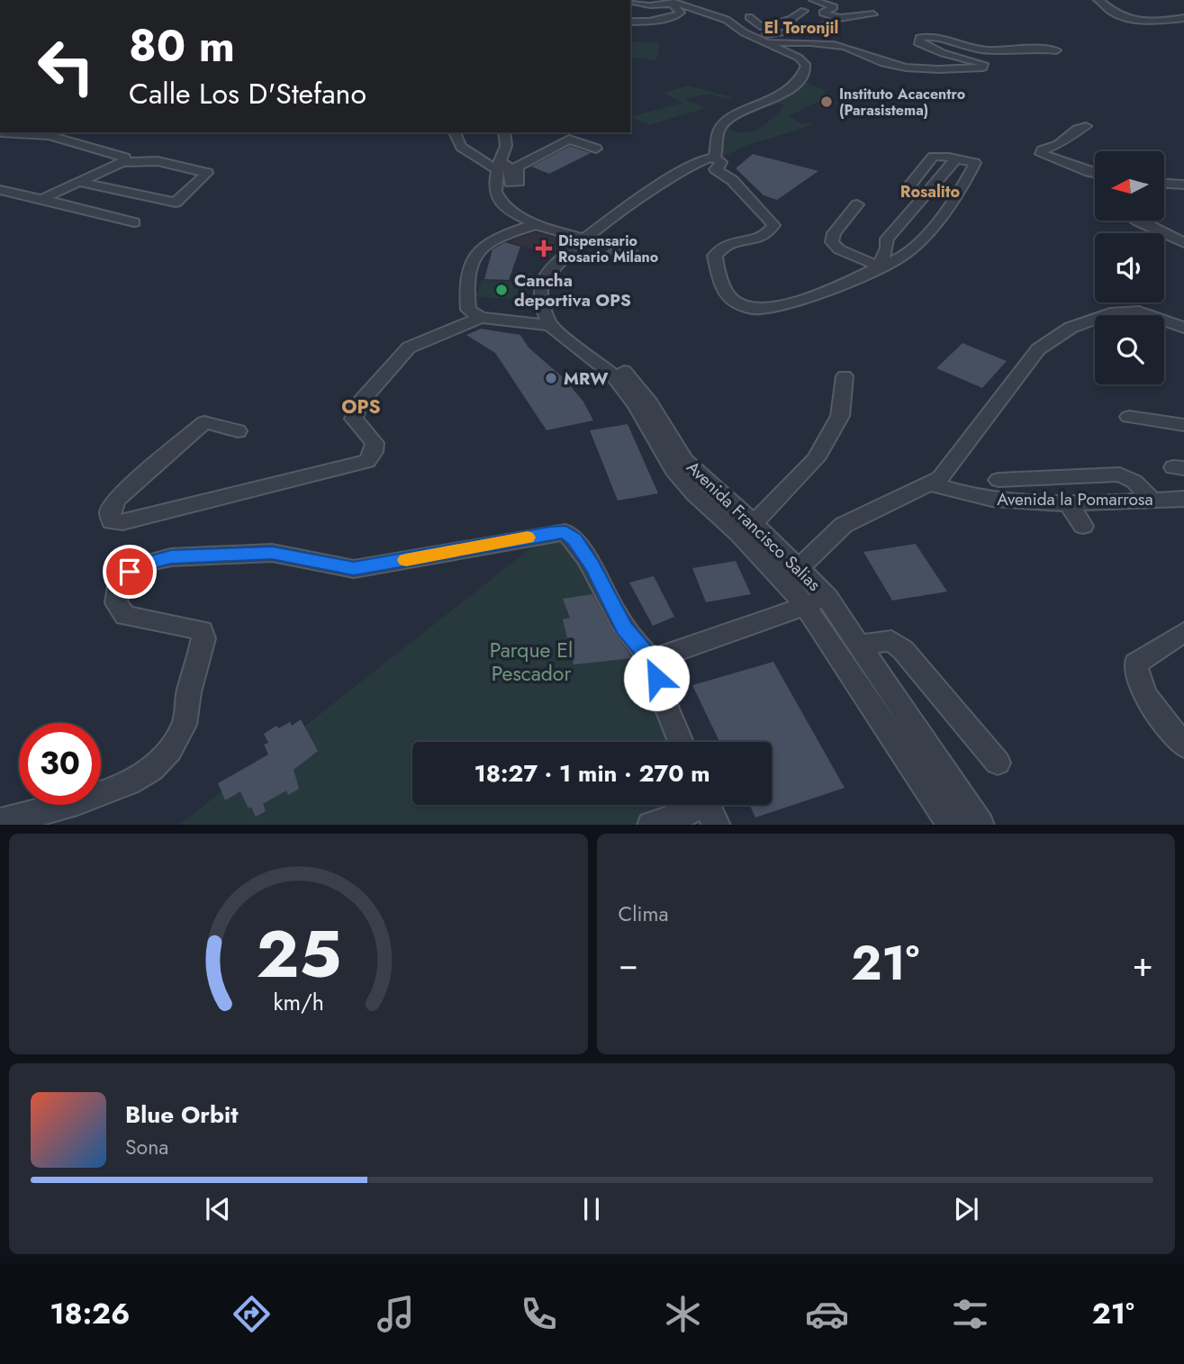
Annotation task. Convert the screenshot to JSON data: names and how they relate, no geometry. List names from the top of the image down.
{
  "streets": {
    "street": ["Avenida la Pomarrosa", "Avenida Francisco Salias"]
  },
  "districts": ["El Toronjil", "Rosalito", "OPS"],
  "parks": ["Parque El Pescador"],
  "places": {
    "other": ["Instituto Acacentro (Parasistema)", "Cancha deportiva OPS", "MRW"],
    "health": ["Dispensario Rosario Milano"]
  },
  "north": "left",
  "page": {
    "turn": ["80 m", "Calle Los D'Stefano"],
    "limit": "30",
    "trip": "18:27 · 1 min · 270 m",
    "tile": "Clima",
    "heat": ["−", "21°", "+"],
    "song": ["Blue Orbit", "Sona"],
    "tabs": ["18:26", "21°"],
    "gauge": ["25", "km/h"]
  }
}
